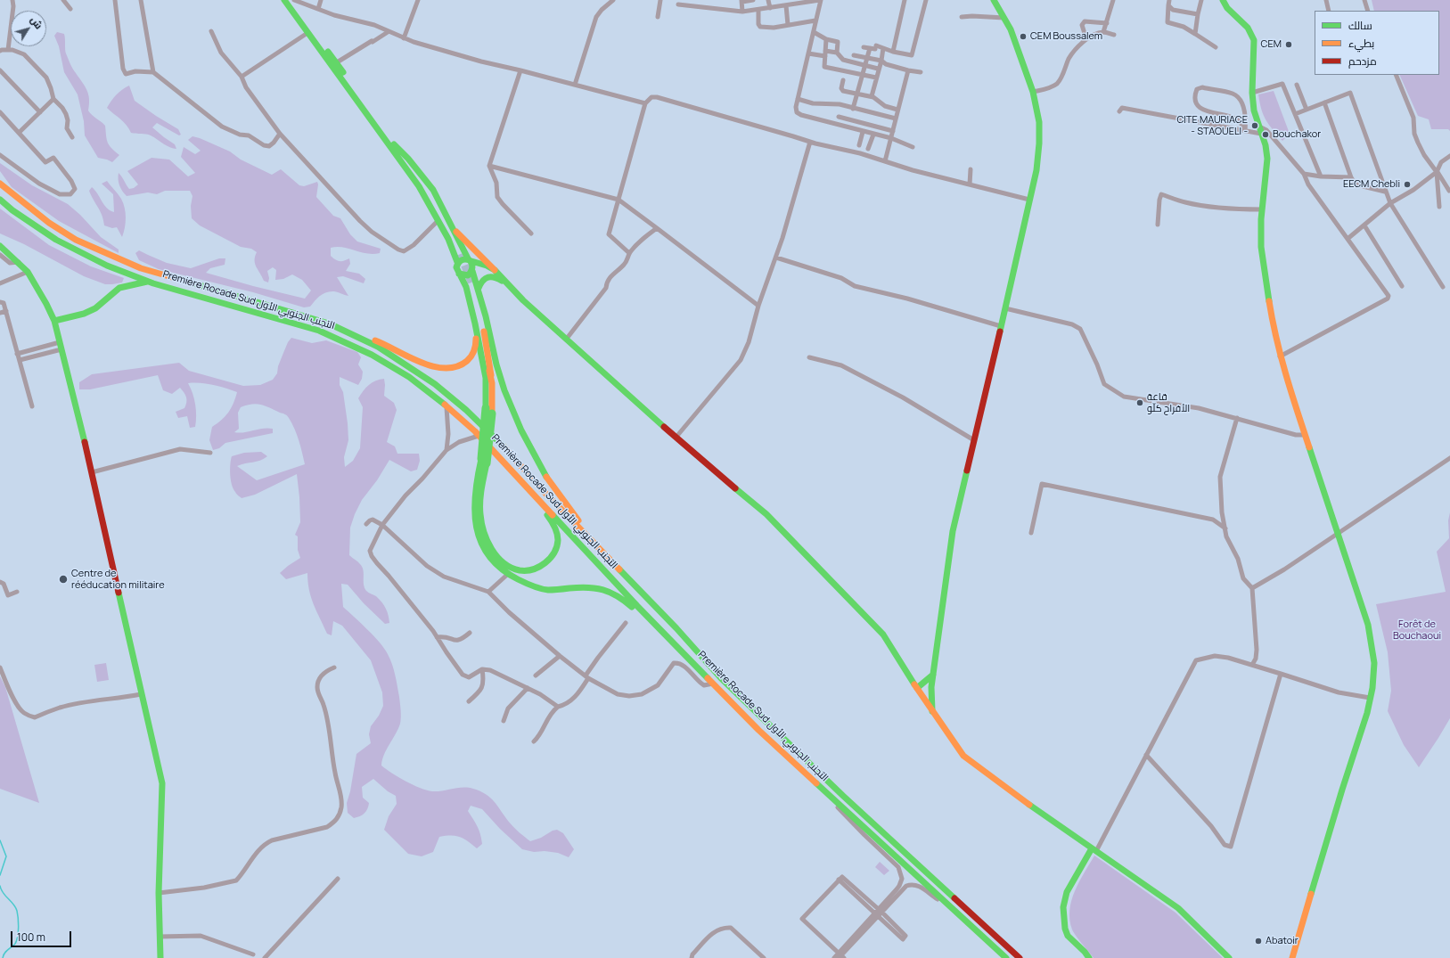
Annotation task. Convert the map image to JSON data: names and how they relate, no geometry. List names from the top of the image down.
{
  "streets": {
    "main road": ["Première Rocade Sud التجنب الجنوبي الأول"]
  },
  "parks": ["Forêt de Bouchaoui"],
  "places": [
    "CEM Boussalem",
    "CEM",
    "CITE MAURIACE - STAOUELI -",
    "Bouchakor",
    "EECM Chebli",
    "قاعة الأفراح كلّو",
    "Centre de rééducation militaire",
    "Abatoir"
  ],
  "legend": ["سالك", "بطيء", "مزدحم"],
  "scale_bar": "100 m",
  "north": "top right"
}
